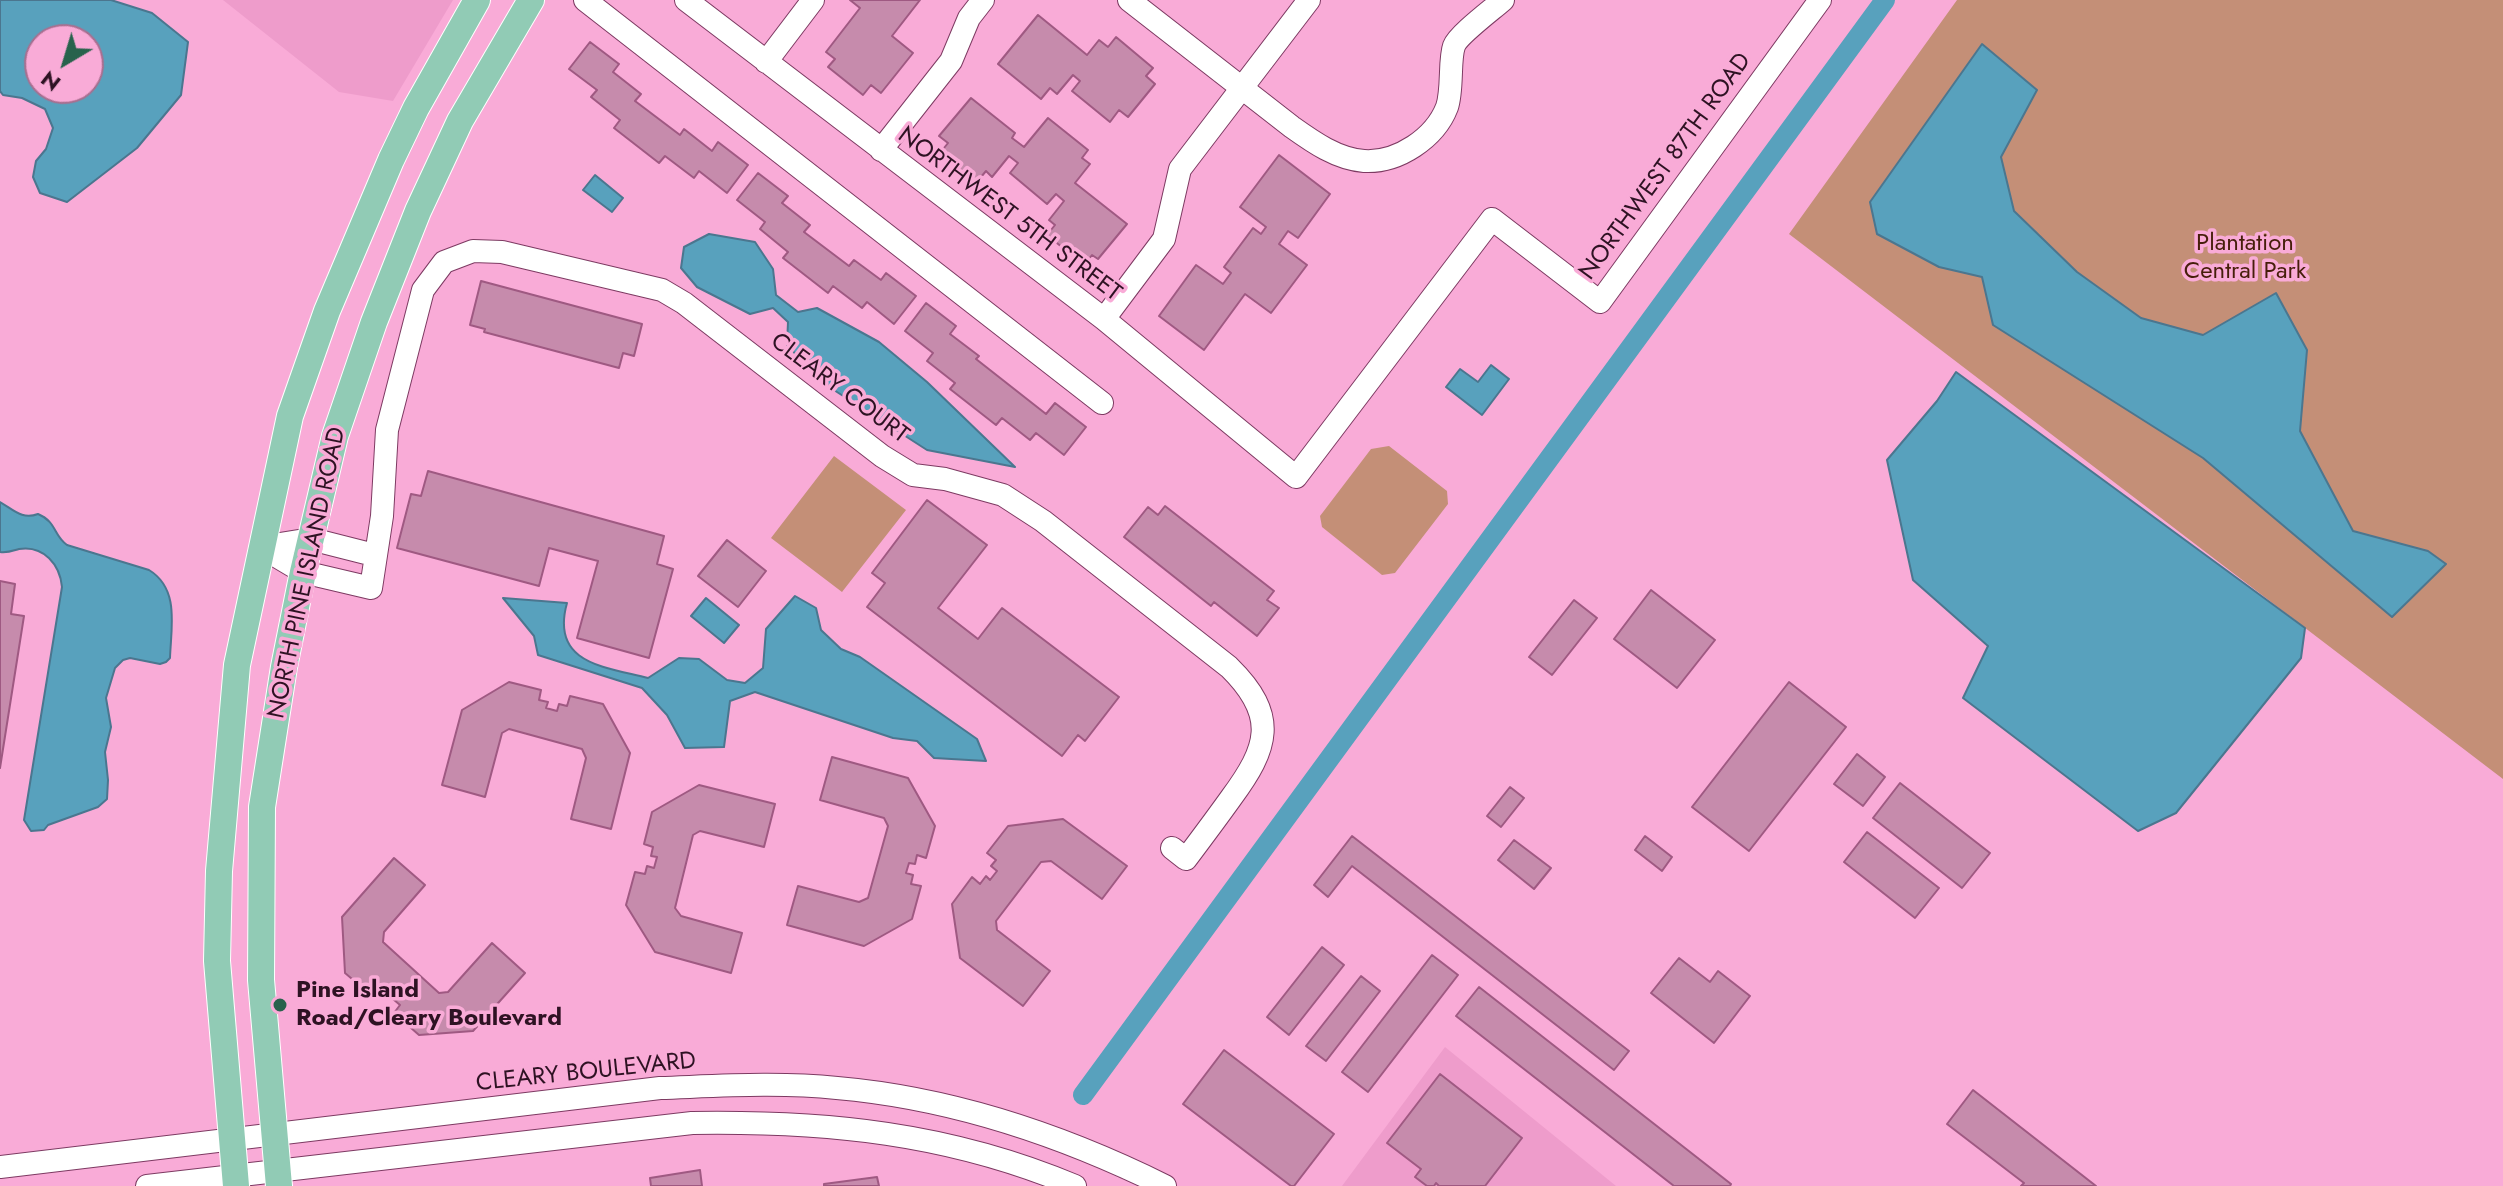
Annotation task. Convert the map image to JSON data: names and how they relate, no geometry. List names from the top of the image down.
{
  "streets": {
    "main road": ["NORTH PINE ISLAND ROAD"],
    "street": [
      "NORTHWEST 87TH ROAD",
      "NORTHWEST 5TH STREET",
      "CLEARY COURT",
      "CLEARY BOULEVARD"
    ]
  },
  "crossings": [
    ["NORTHWEST 87TH ROAD", "NORTHWEST 5TH STREET"],
    ["CLEARY COURT", "NORTH PINE ISLAND ROAD"],
    ["NORTH PINE ISLAND ROAD", "CLEARY BOULEVARD"]
  ],
  "parks": ["Plantation Central Park"],
  "places": ["Pine Island Road/Cleary Boulevard"],
  "north": "bottom left"
}
